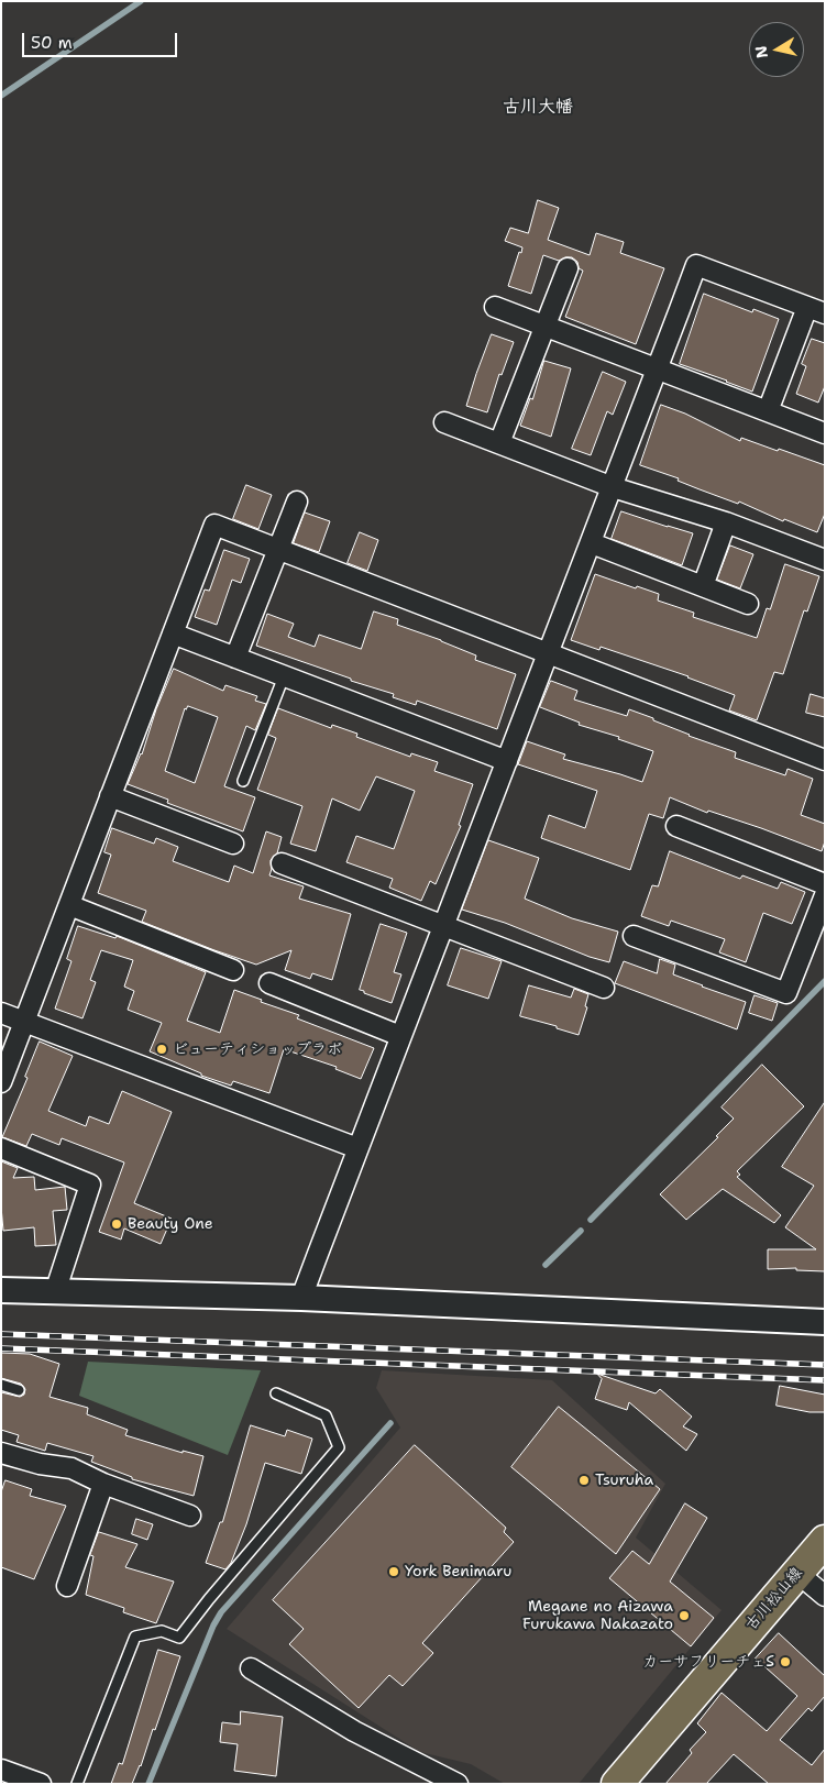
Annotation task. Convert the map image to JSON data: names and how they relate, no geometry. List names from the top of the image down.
{
  "streets": {
    "main road": ["古川松山線"]
  },
  "districts": ["古川大幡"],
  "places": [
    "ビューティショップラボ",
    "Beauty One",
    "Tsuruha",
    "York Benimaru",
    "Megane no Aizawa Furukawa Nakazato",
    "カーサフリーチェS"
  ],
  "scale_bar": "50 m",
  "north": "left"
}
